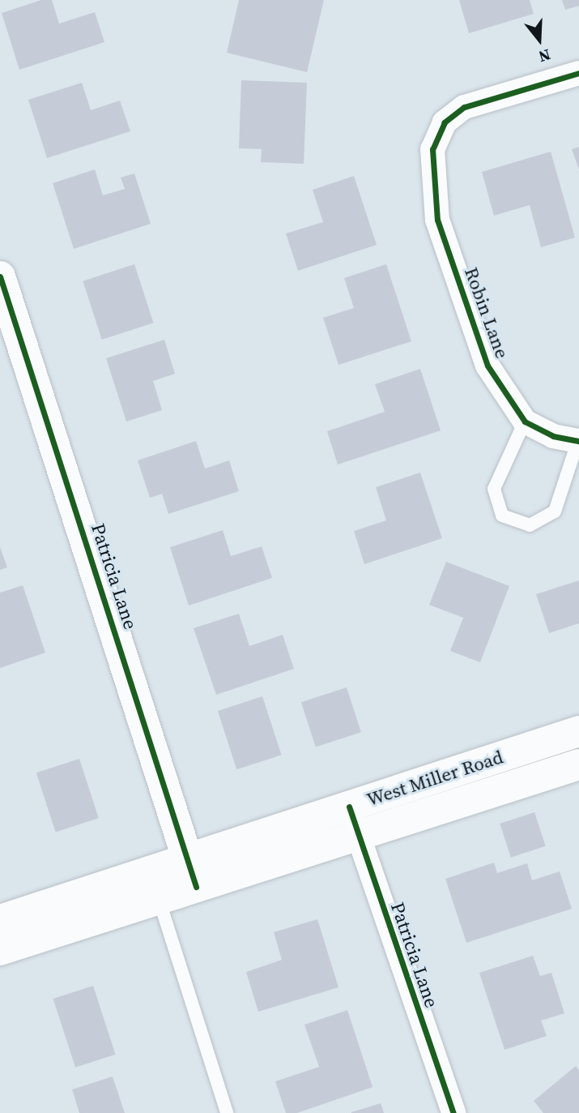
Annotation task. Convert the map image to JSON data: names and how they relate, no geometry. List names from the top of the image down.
{
  "streets": {
    "main road": ["Patricia Lane", "West Miller Road"],
    "street": ["Robin Lane"]
  },
  "crossings": [
    ["Patricia Lane", "West Miller Road"]
  ],
  "north": "bottom"
}
